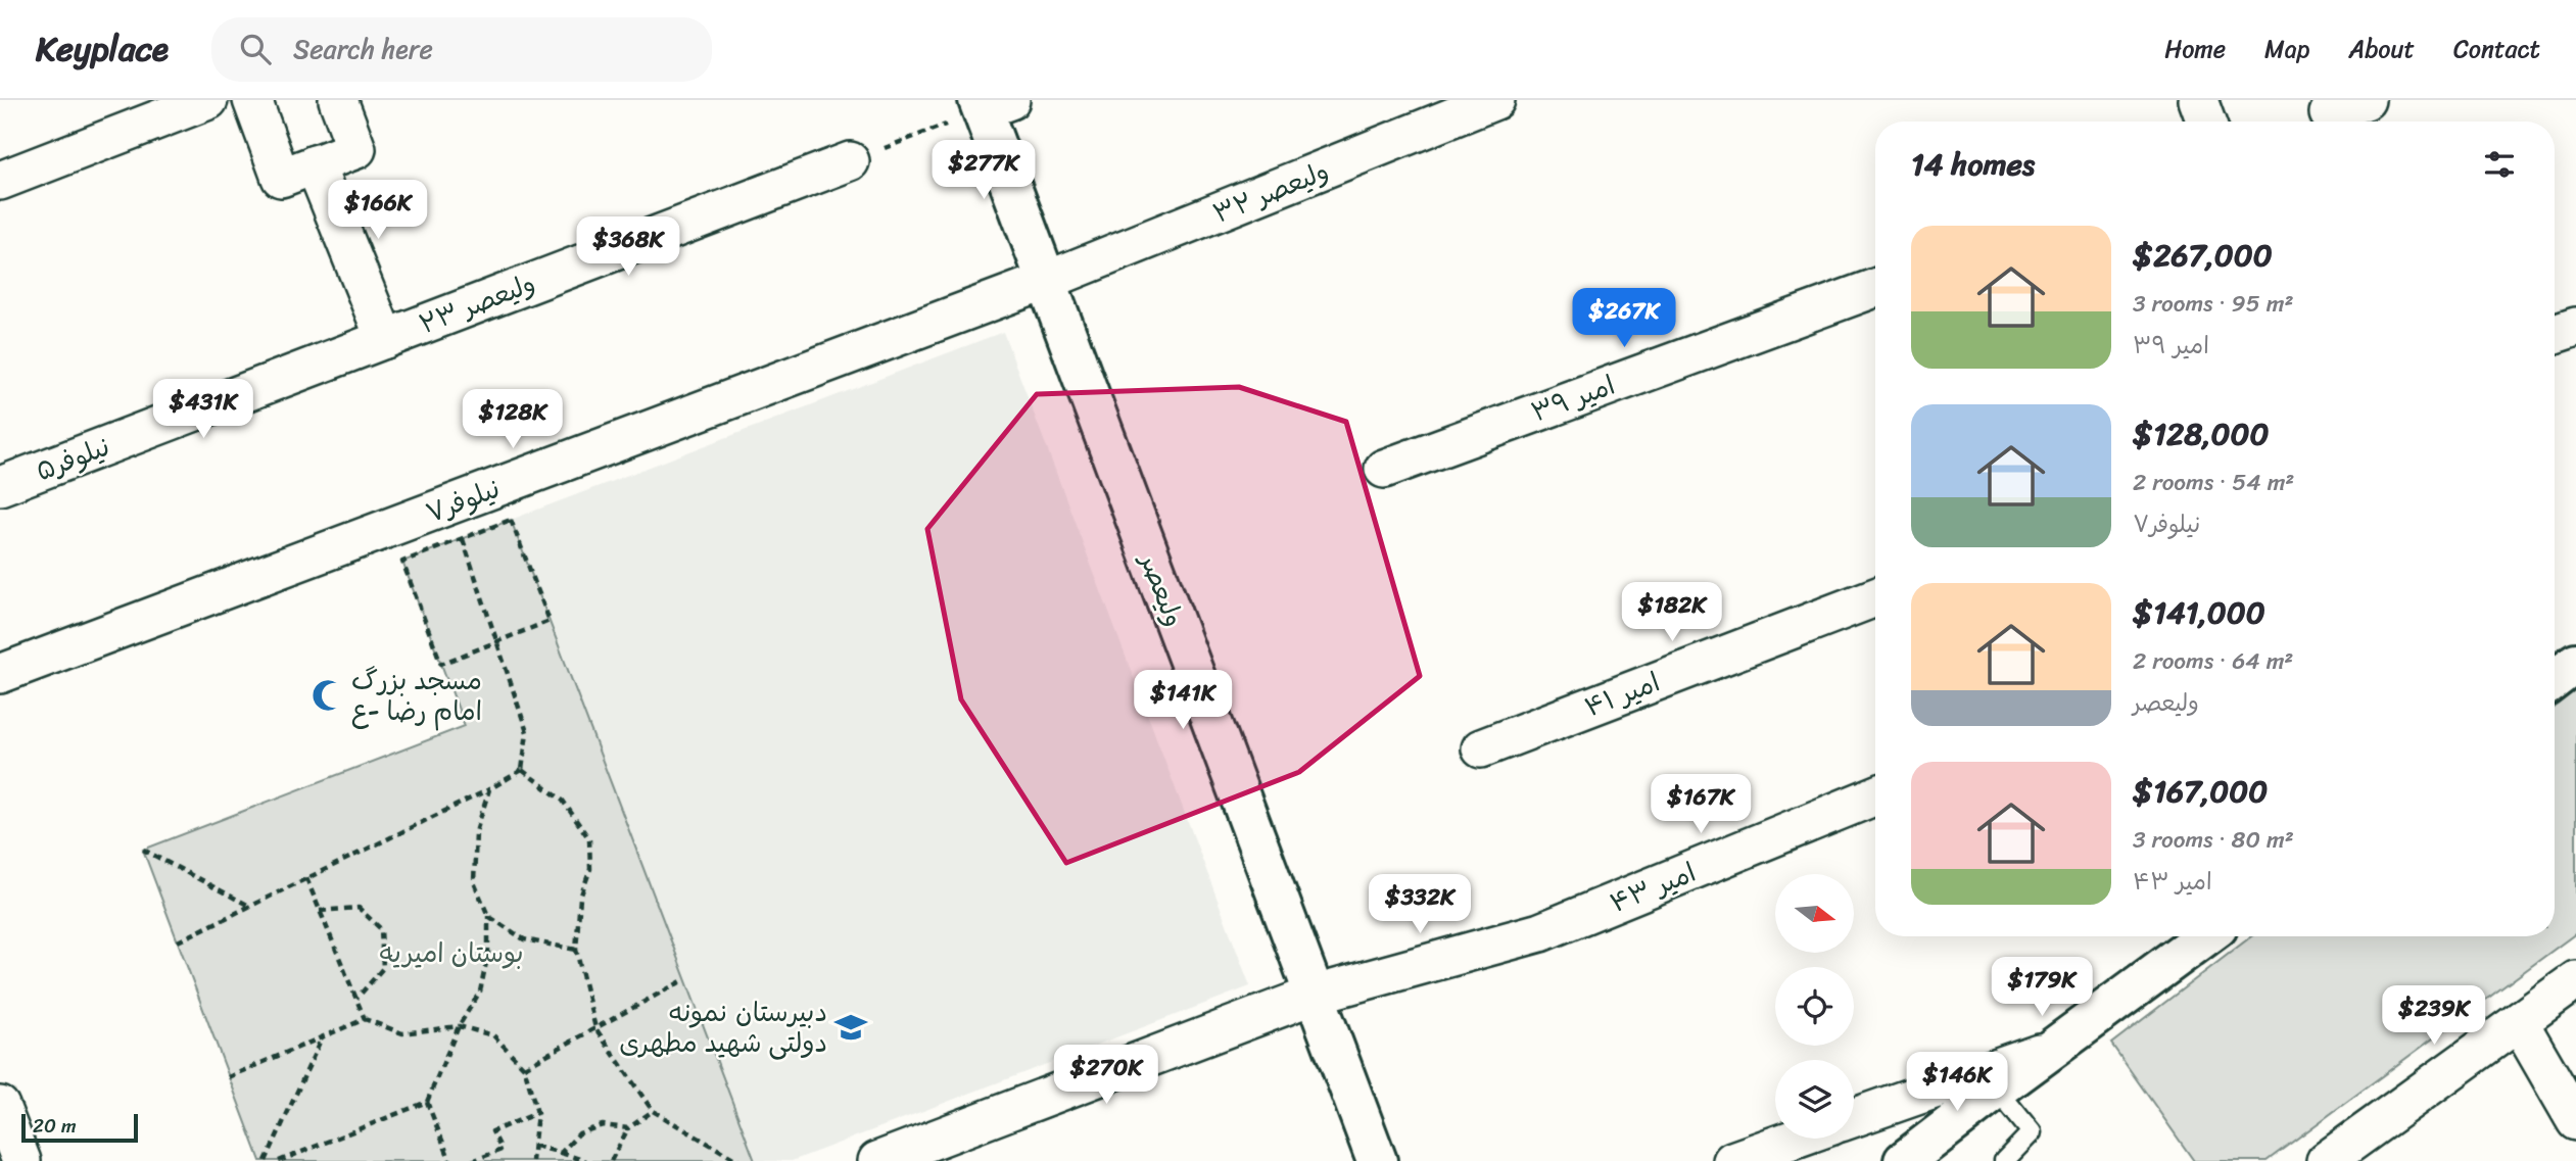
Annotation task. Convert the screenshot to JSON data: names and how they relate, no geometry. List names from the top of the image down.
{
  "streets": {
    "street": [
      "ولیعصر ۳۲",
      "ولیعصر ۲۳",
      "امیر ۳۹",
      "نیلوفر۵",
      "نیلوفر۷",
      "ولیعصر",
      "امیر ۴۱",
      "امیر ۴۳"
    ]
  },
  "crossings": [
    ["ولیعصر ۳۲", "نیلوفر۷"],
    ["ولیعصر ۳۲", "ولیعصر"],
    ["ولیعصر ۲۳", "نیلوفر۵"],
    ["نیلوفر۷", "ولیعصر"],
    ["ولیعصر", "امیر ۴۳"]
  ],
  "parks": ["بوستان امیریه"],
  "places": {
    "mosque": ["مسجد بزرگ امام رضا -ع"],
    "school or university": ["دبیرستان نمونه دولتی شهید مطهری"]
  },
  "scale_bar": "20 m",
  "north": "right",
  "page": {
    "header": "Keyplace",
    "search": "Search here",
    "nav": [
      "Home",
      "Map",
      "About",
      "Contact"
    ],
    "heading": "14 homes",
    "price": [
      "$277K",
      "$166K",
      "$368K",
      "$267K",
      "$431K",
      "$128K",
      "$182K",
      "$141K",
      "$167K",
      "$332K",
      "$179K",
      "$239K",
      "$270K",
      "$146K"
    ],
    "list": [
      {
        "name": "$267,000",
        "note": "3 rooms · 95 m² · امیر ۳۹"
      },
      {
        "name": "$128,000",
        "note": "2 rooms · 54 m² · نیلوفر۷"
      },
      {
        "name": "$141,000",
        "note": "2 rooms · 64 m² · ولیعصر"
      },
      {
        "name": "$167,000",
        "note": "3 rooms · 80 m² · امیر ۴۳"
      }
    ],
    "scale": "20 m"
  }
}
